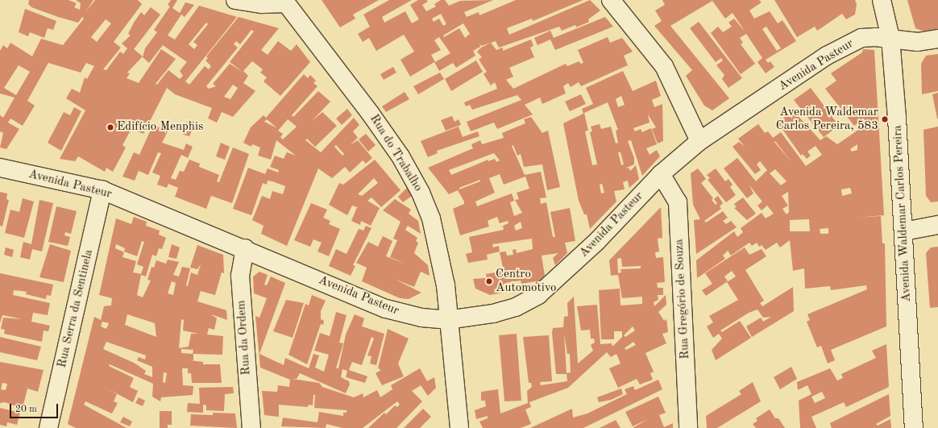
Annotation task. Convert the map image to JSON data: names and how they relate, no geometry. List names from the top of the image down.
{
  "streets": {
    "street": [
      "Avenida Pasteur",
      "Rua do Trabalho",
      "Avenida Waldemar Carlos Pereira",
      "Rua Gregório de Souza",
      "Rua Serra da Sentinela",
      "Rua da Ordem"
    ]
  },
  "crossings": [
    ["Avenida Pasteur", "Rua do Trabalho"],
    ["Avenida Pasteur", "Avenida Waldemar Carlos Pereira"],
    ["Avenida Pasteur", "Rua Gregório de Souza"],
    ["Avenida Pasteur", "Rua Serra da Sentinela"],
    ["Avenida Pasteur", "Rua da Ordem"]
  ],
  "places": ["Avenida Waldemar Carlos Pereira, 583", "Edifício Menphis", "Centro Automotivo"],
  "scale_bar": "20 m"
}
